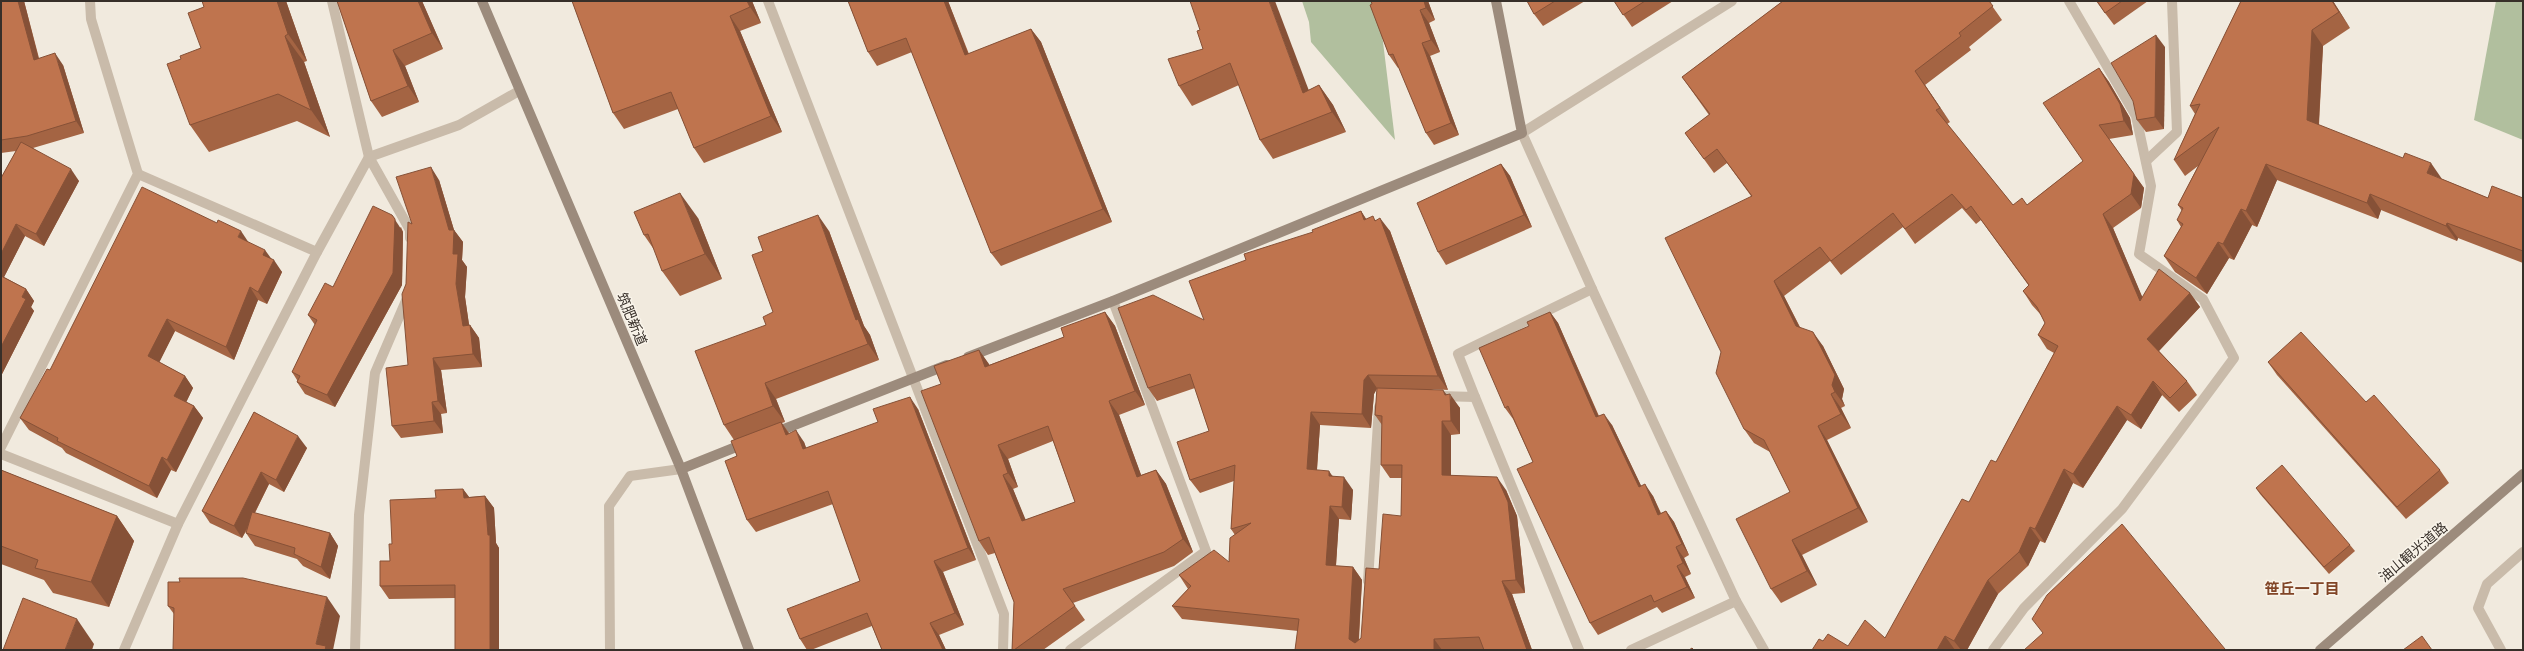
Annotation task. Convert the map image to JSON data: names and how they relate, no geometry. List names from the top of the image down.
{
  "streets": {
    "street": ["筑肥新道", "油山観光道路"]
  },
  "districts": ["笹丘一丁目"]
}
